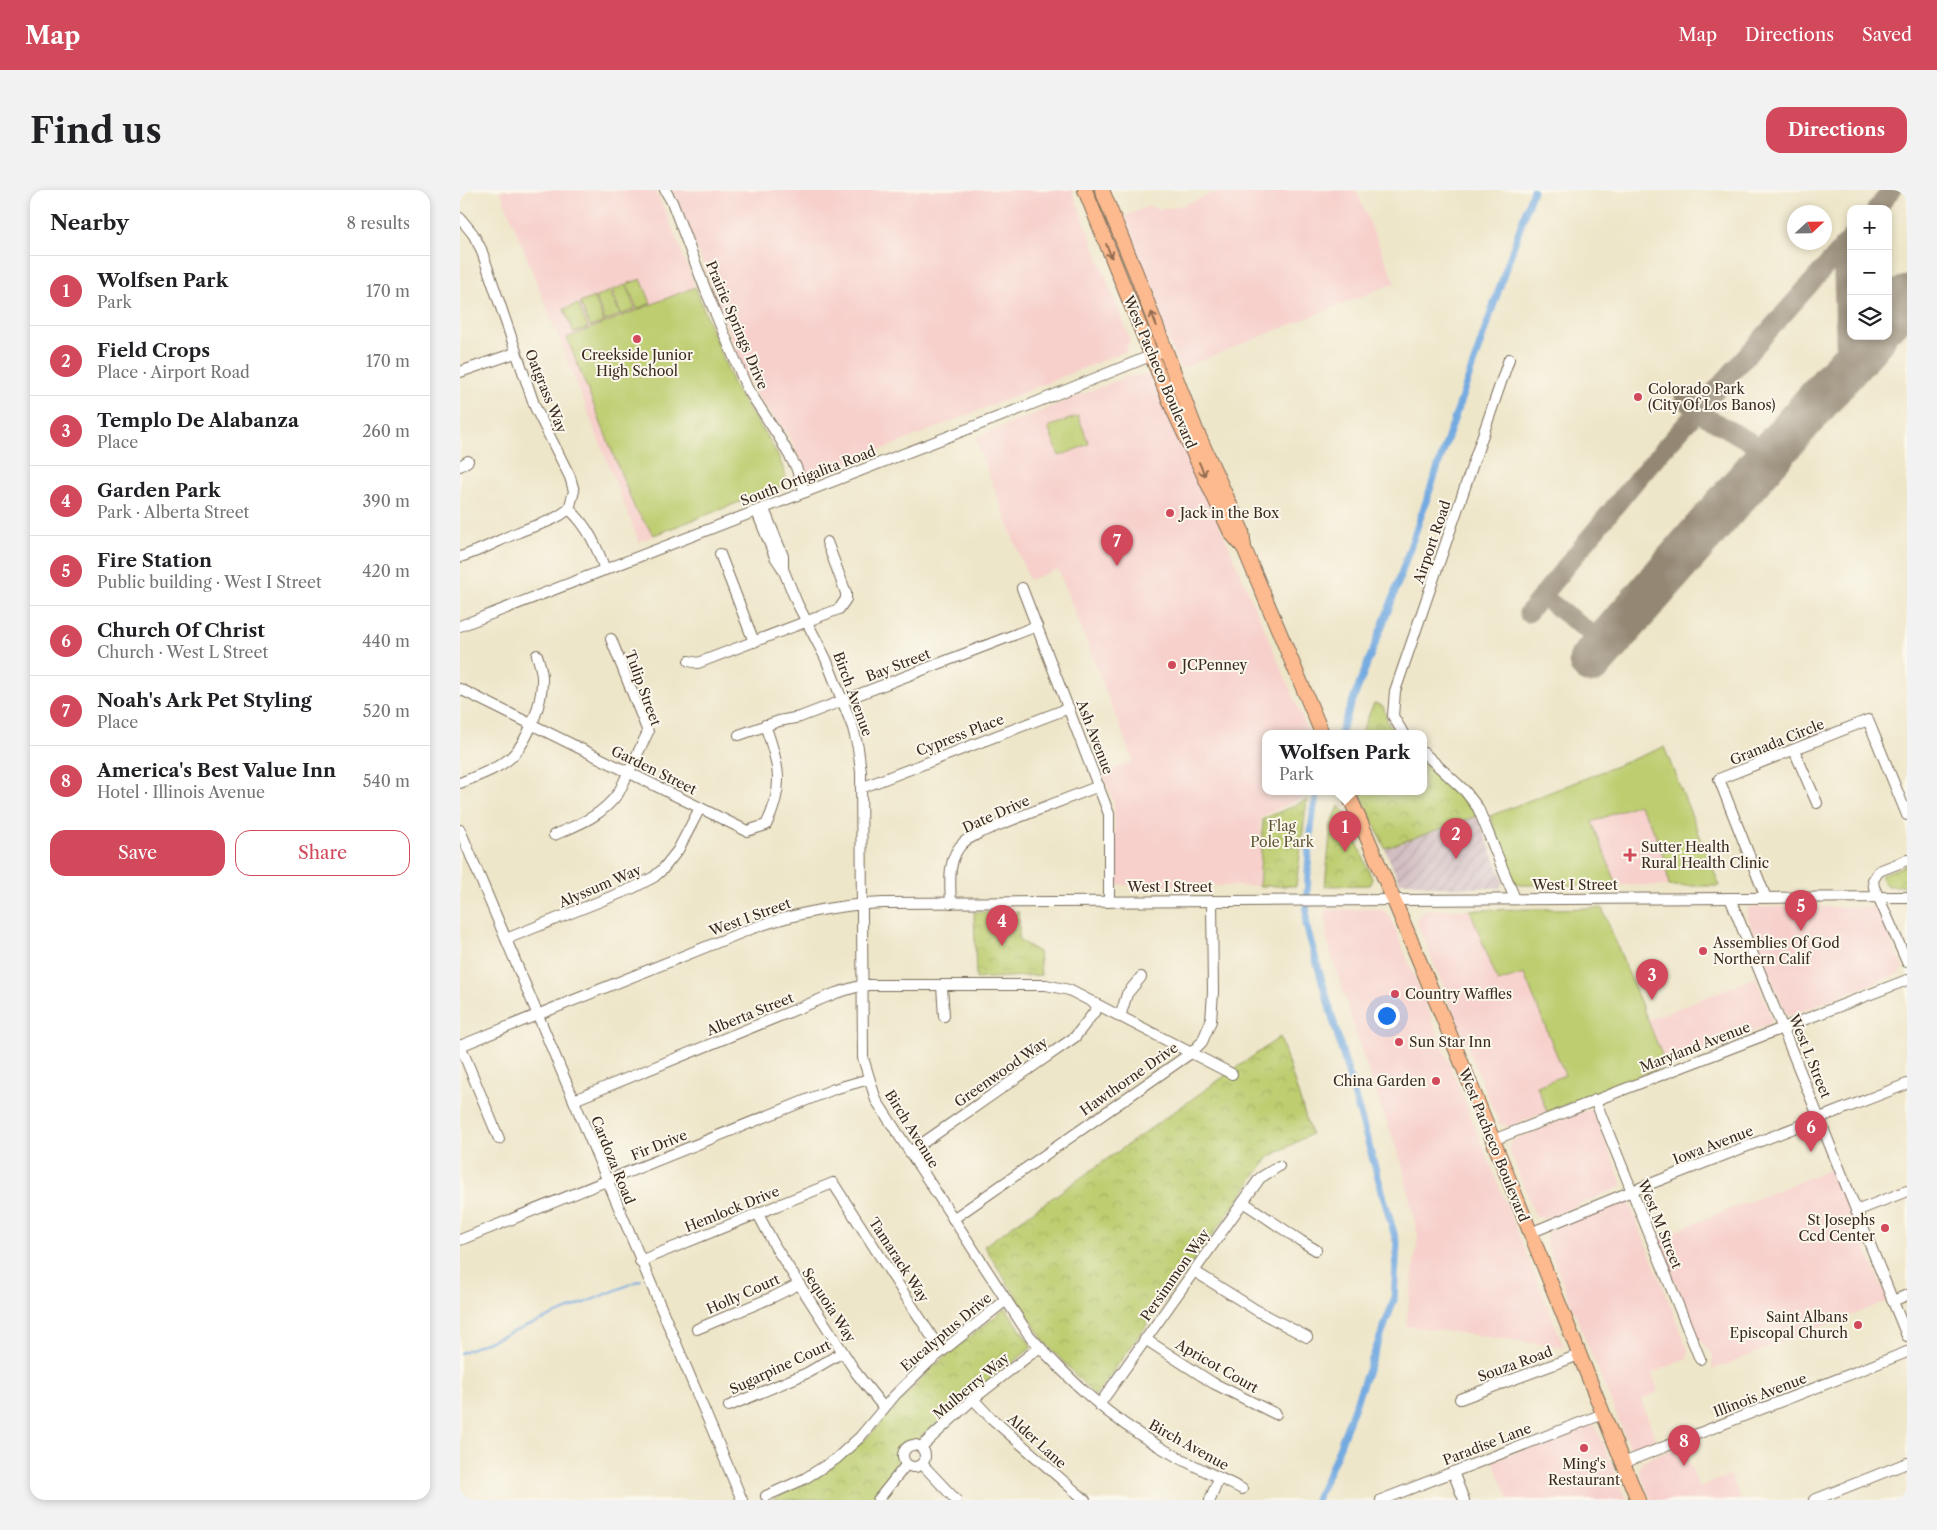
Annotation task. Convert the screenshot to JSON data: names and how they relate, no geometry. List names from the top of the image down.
{
  "streets": {
    "highway": ["West Pacheco Boulevard"],
    "street": [
      "Prairie Springs Drive",
      "Oatgrass Way",
      "South Ortigalita Road",
      "Airport Road",
      "Bay Street",
      "Tulip Street",
      "Birch Avenue",
      "Cypress Place",
      "Ash Avenue",
      "Granada Circle",
      "Garden Street",
      "Date Drive",
      "West I Street",
      "Alyssum Way",
      "Alberta Street",
      "Maryland Avenue",
      "West L Street",
      "Greenwood Way",
      "Hawthorne Drive",
      "Fir Drive",
      "Iowa Avenue",
      "Cardoza Road",
      "Hemlock Drive",
      "West M Street",
      "Tamarack Way",
      "Persimmon Way",
      "Holly Court",
      "Sequoia Way",
      "Eucalyptus Drive",
      "Souza Road",
      "Apricot Court",
      "Sugarpine Court",
      "Mulberry Way",
      "Illinois Avenue",
      "Alder Lane",
      "Paradise Lane"
    ]
  },
  "crossings": [
    ["Prairie Springs Drive", "South Ortigalita Road"],
    ["West Pacheco Boulevard", "South Ortigalita Road"],
    ["West Pacheco Boulevard", "West I Street"],
    ["West Pacheco Boulevard", "Maryland Avenue"],
    ["West Pacheco Boulevard", "Iowa Avenue"],
    ["West Pacheco Boulevard", "Souza Road"],
    ["West Pacheco Boulevard", "Illinois Avenue"],
    ["West Pacheco Boulevard", "Paradise Lane"],
    ["South Ortigalita Road", "Birch Avenue"],
    ["Bay Street", "Birch Avenue"],
    ["Bay Street", "Ash Avenue"],
    ["Bay Street", "Garden Street"],
    ["Tulip Street", "Garden Street"],
    ["Birch Avenue", "Cypress Place"],
    ["Birch Avenue", "West I Street"],
    ["Birch Avenue", "Alberta Street"],
    ["Birch Avenue", "Greenwood Way"],
    ["Birch Avenue", "Hawthorne Drive"],
    ["Birch Avenue", "Fir Drive"],
    ["Birch Avenue", "Persimmon Way"],
    ["Birch Avenue", "Eucalyptus Drive"],
    ["Birch Avenue", "Mulberry Way"],
    ["Cypress Place", "Ash Avenue"],
    ["Ash Avenue", "Date Drive"],
    ["Ash Avenue", "West I Street"],
    ["Granada Circle", "West I Street"],
    ["Garden Street", "Alyssum Way"],
    ["Date Drive", "West I Street"],
    ["West I Street", "West L Street"],
    ["West I Street", "Hawthorne Drive"],
    ["West I Street", "Cardoza Road"],
    ["Alyssum Way", "Cardoza Road"],
    ["Alberta Street", "Greenwood Way"],
    ["Alberta Street", "Hawthorne Drive"],
    ["Alberta Street", "Cardoza Road"],
    ["Maryland Avenue", "West L Street"],
    ["Maryland Avenue", "West M Street"],
    ["West L Street", "Iowa Avenue"],
    ["Fir Drive", "Cardoza Road"],
    ["Iowa Avenue", "West M Street"],
    ["Cardoza Road", "Hemlock Drive"],
    ["Hemlock Drive", "Tamarack Way"],
    ["Hemlock Drive", "Sequoia Way"],
    ["Tamarack Way", "Eucalyptus Drive"],
    ["Persimmon Way", "Apricot Court"],
    ["Holly Court", "Sequoia Way"],
    ["Sequoia Way", "Eucalyptus Drive"],
    ["Sequoia Way", "Sugarpine Court"],
    ["Mulberry Way", "Alder Lane"]
  ],
  "parks": ["Flag Pole Park"],
  "places": {
    "other": [
      "Creekside Junior High School",
      "Colorado Park (City Of Los Banos)",
      "Jack in the Box",
      "JCPenney",
      "Assemblies Of God Northern Calif",
      "Country Waffles",
      "Sun Star Inn",
      "China Garden",
      "St Josephs Ccd Center",
      "Saint Albans Episcopal Church",
      "Ming's Restaurant"
    ],
    "health": ["Sutter Health Rural Health Clinic"]
  },
  "north": "right",
  "page": {
    "header": "Map",
    "nav": ["Map", "Directions", "Saved"],
    "buttons": [
      "Directions",
      ["Save", "Share"]
    ],
    "title": "Find us",
    "heading": ["Nearby", "8 results"],
    "map_buttons": ["+", "−"],
    "list": [
      {
        "mark": "1",
        "name": "Wolfsen Park",
        "note": "Park",
        "value": "170 m"
      },
      {
        "mark": "2",
        "name": "Field Crops",
        "note": "Place · Airport Road",
        "value": "170 m"
      },
      {
        "mark": "3",
        "name": "Templo De Alabanza",
        "note": "Place",
        "value": "260 m"
      },
      {
        "mark": "4",
        "name": "Garden Park",
        "note": "Park · Alberta Street",
        "value": "390 m"
      },
      {
        "mark": "5",
        "name": "Fire Station",
        "note": "Public building · West I Street",
        "value": "420 m"
      },
      {
        "mark": "6",
        "name": "Church Of Christ",
        "note": "Church · West L Street",
        "value": "440 m"
      },
      {
        "mark": "7",
        "name": "Noah's Ark Pet Styling",
        "note": "Place",
        "value": "520 m"
      },
      {
        "mark": "8",
        "name": "America's Best Value Inn",
        "note": "Hotel · Illinois Avenue",
        "value": "540 m"
      }
    ],
    "pins": [
      "7",
      "1",
      "2",
      "5",
      "4",
      "3",
      "6",
      "8"
    ],
    "popup": ["Wolfsen Park", "Park"]
  }
}
